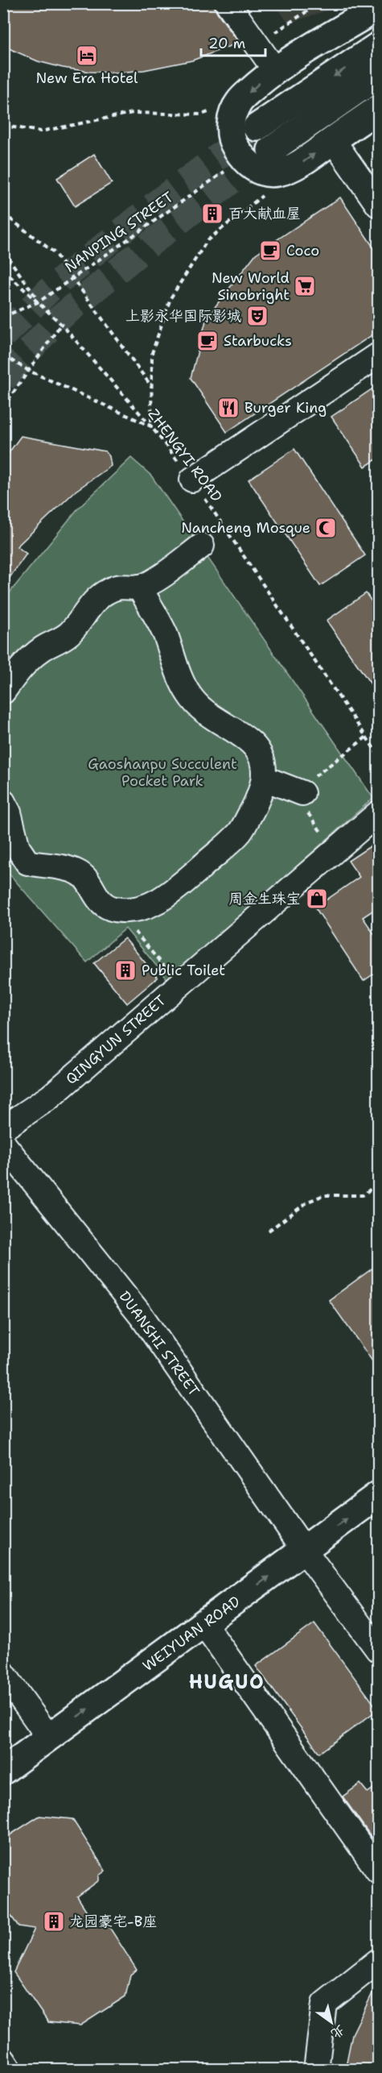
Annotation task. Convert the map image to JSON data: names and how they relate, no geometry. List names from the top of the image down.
{
  "streets": {
    "main road": ["WEIYUAN ROAD"],
    "street": ["QINGYUN STREET", "DUANSHI STREET"],
    "path": ["NANPING STREET", "ZHENGYI ROAD"]
  },
  "crossings": [
    ["NANPING STREET", "ZHENGYI ROAD"],
    ["DUANSHI STREET", "WEIYUAN ROAD"]
  ],
  "one_way": ["WEIYUAN ROAD"],
  "districts": ["HUGUO"],
  "parks": ["Gaoshanpu Succulent Pocket Park"],
  "places": {
    "hotel": ["New Era Hotel"],
    "building": ["百大献血屋", "Public Toilet", "龙园豪宅-B座"],
    "cafe": ["Coco", "Starbucks"],
    "supermarket": ["New World Sinobright"],
    "theatre": ["上影永华国际影城"],
    "restaurant": ["Burger King"],
    "mosque": ["Nancheng Mosque"],
    "shop": ["周金生珠宝"]
  },
  "scale_bar": "20 m",
  "north": "bottom right"
}
